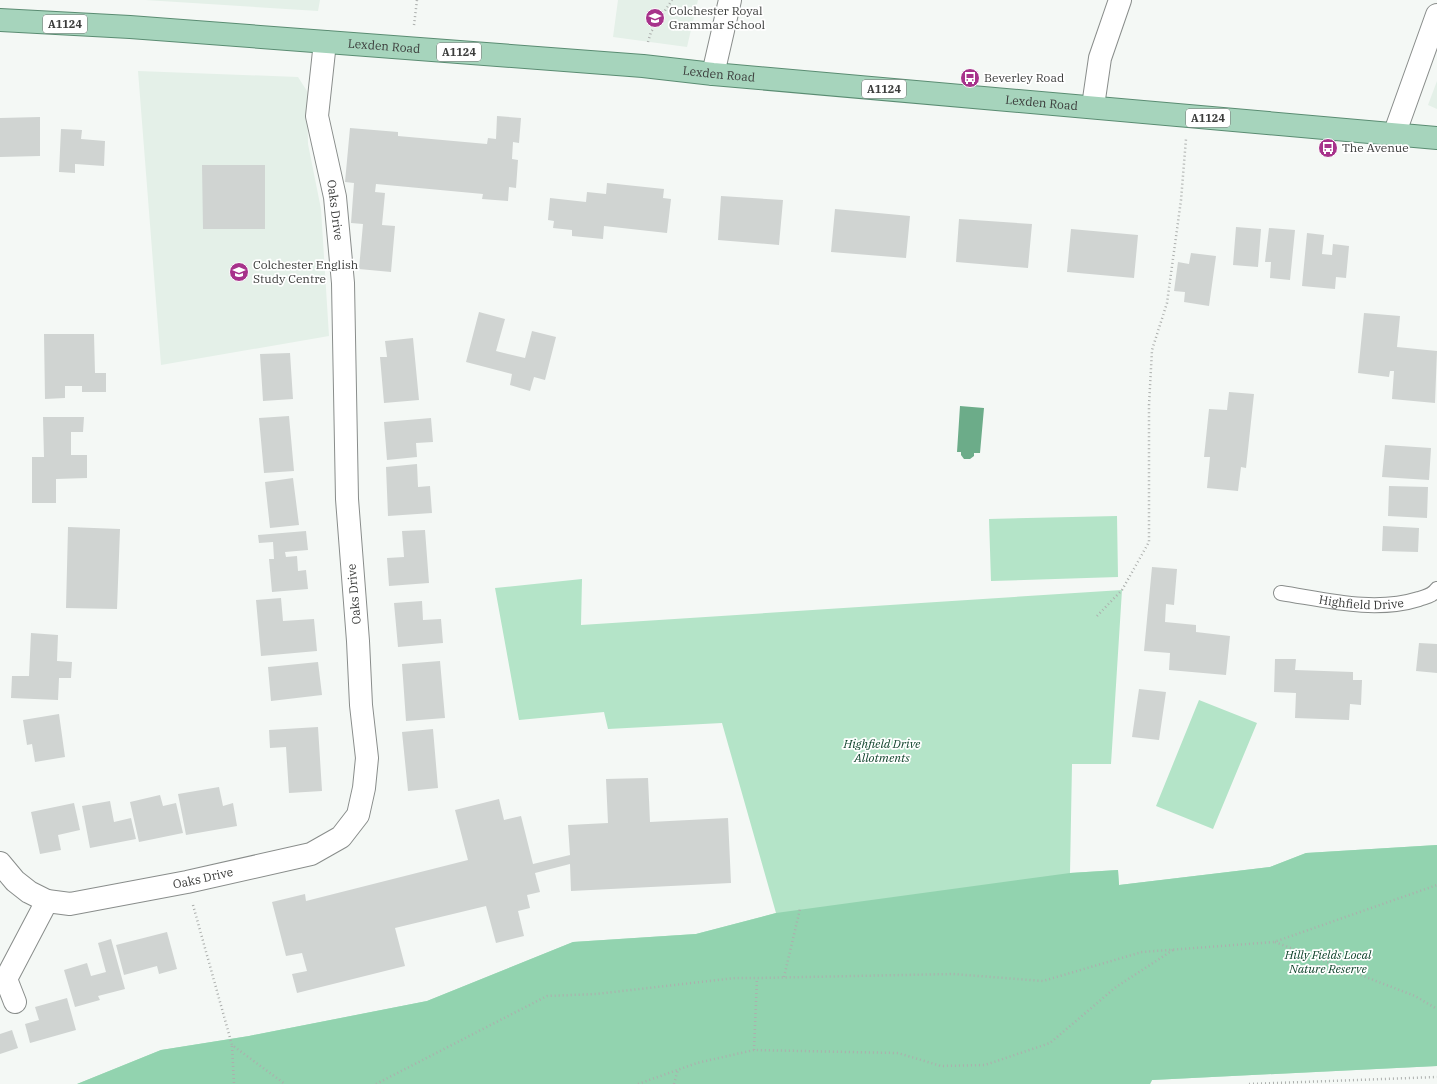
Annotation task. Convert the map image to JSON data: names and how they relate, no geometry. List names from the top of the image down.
{
  "streets": {
    "main road": ["A1124", "Lexden Road"],
    "street": ["Oaks Drive"],
    "lane": ["Highfield Drive"]
  },
  "crossings": [
    ["Lexden Road", "Oaks Drive"]
  ],
  "parks": ["Highfield Drive Allotments", "Hilly Fields Local Nature Reserve"],
  "places": {
    "school or university": ["Colchester Royal Grammar School", "Colchester English Study Centre"],
    "bus stop": ["Beverley Road", "The Avenue"]
  }
}
